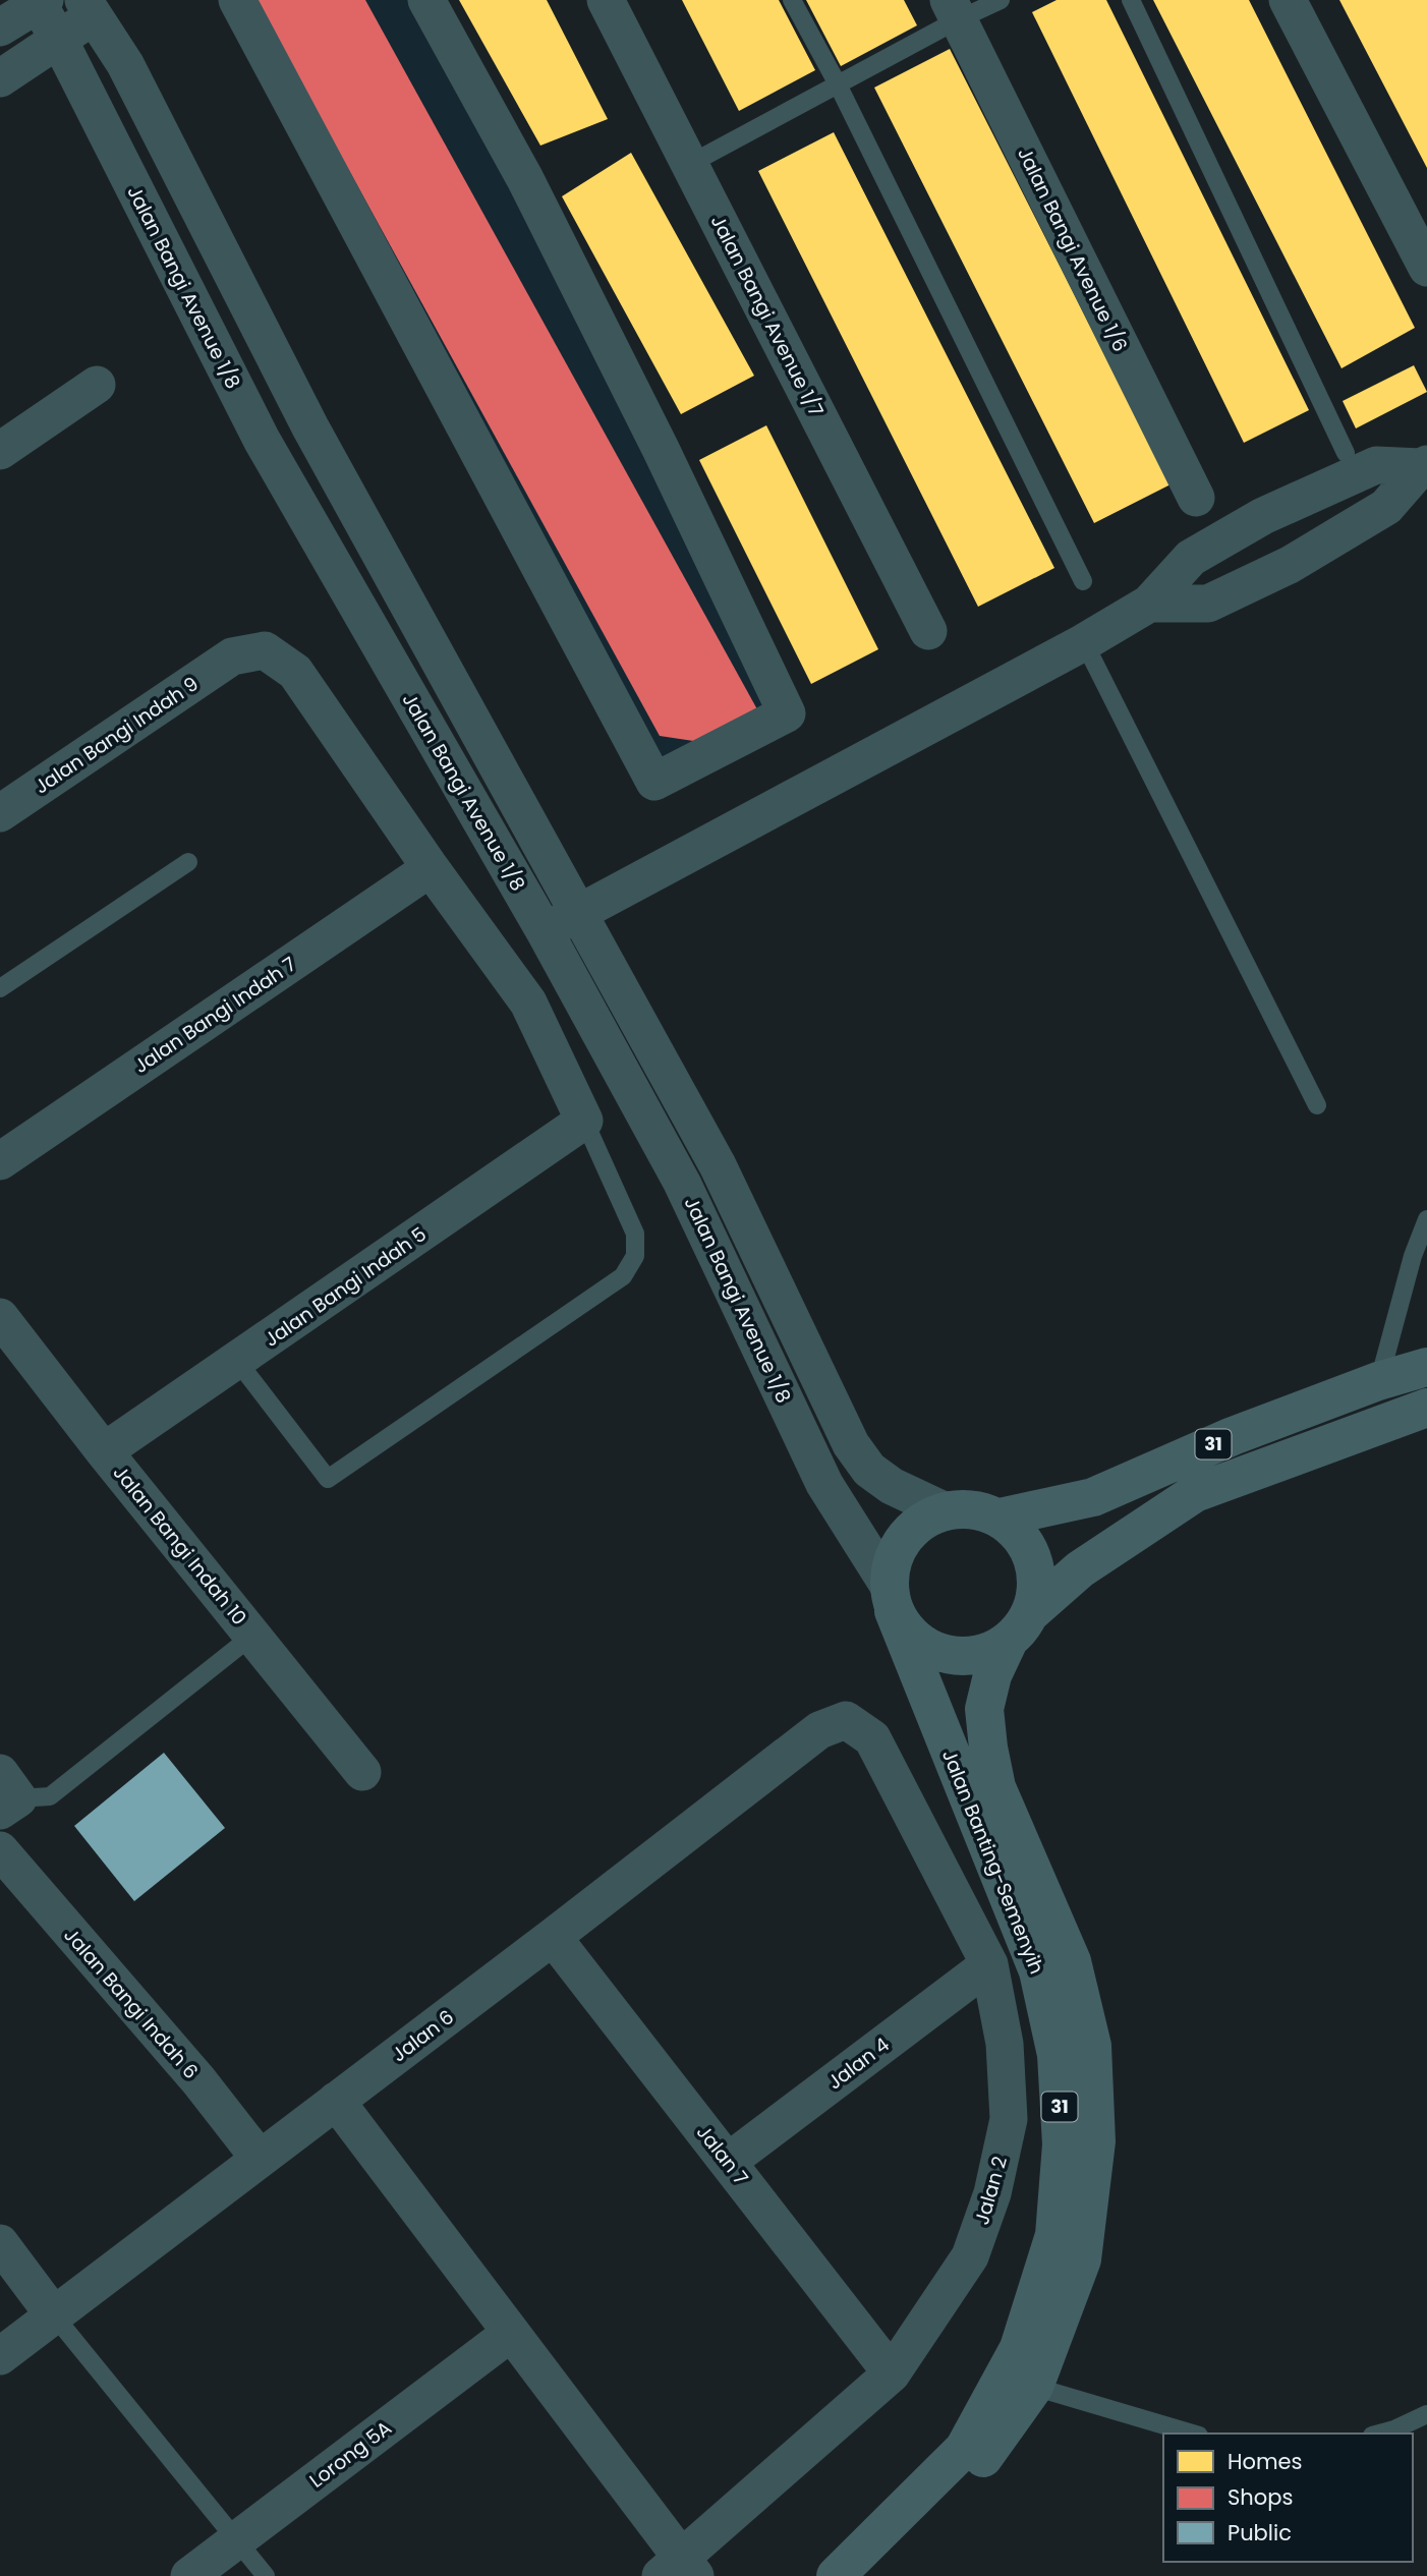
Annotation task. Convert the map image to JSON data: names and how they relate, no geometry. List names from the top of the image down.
{
  "streets": {
    "main road": ["31", "Jalan Banting-Semenyih"],
    "street": [
      "Jalan Bangi Avenue 1/6",
      "Jalan Bangi Avenue 1/8",
      "Jalan Bangi Avenue 1/7",
      "Jalan Bangi Indah 9",
      "Jalan Bangi Indah 7",
      "Jalan Bangi Indah 5",
      "Jalan Bangi Indah 10",
      "Jalan Bangi Indah 6",
      "Jalan 6",
      "Jalan 4",
      "Jalan 7",
      "Jalan 2",
      "Lorong 5A"
    ]
  },
  "crossings": [
    ["Jalan Bangi Avenue 1/8", "31"],
    ["Jalan Bangi Avenue 1/8", "Jalan Banting-Semenyih"],
    ["Jalan Bangi Indah 9", "Jalan Bangi Indah 7"],
    ["Jalan Bangi Indah 5", "Jalan Bangi Indah 10"],
    ["31", "Jalan Banting-Semenyih"],
    ["Jalan Bangi Indah 6", "Jalan 6"],
    ["Jalan 6", "Jalan 7"],
    ["Jalan 6", "Jalan 2"],
    ["Jalan 4", "Jalan 7"],
    ["Jalan 4", "Jalan 2"],
    ["Jalan 7", "Jalan 2"]
  ],
  "legend": ["Homes", "Shops", "Public"]
}
